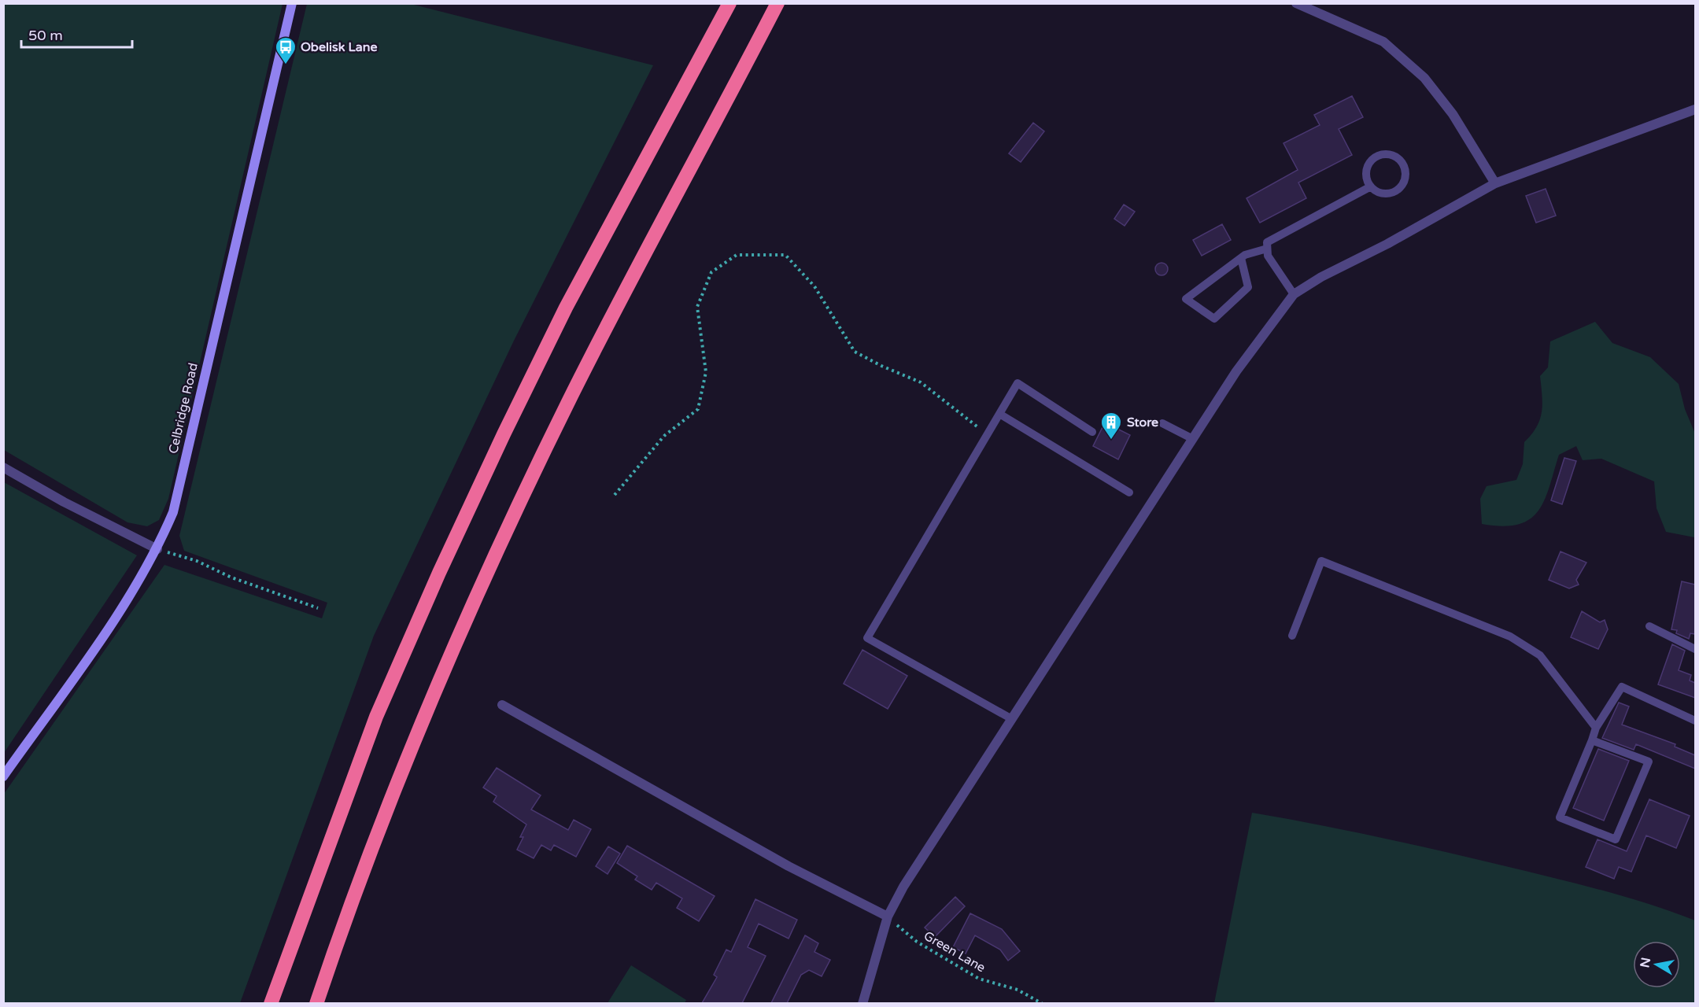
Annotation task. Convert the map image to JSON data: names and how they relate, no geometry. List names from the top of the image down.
{
  "streets": {
    "main road": ["Celbridge Road"],
    "path": ["Green Lane"]
  },
  "places": {
    "bus stop": ["Obelisk Lane"],
    "building": ["Store"]
  },
  "scale_bar": "50 m",
  "north": "left"
}
